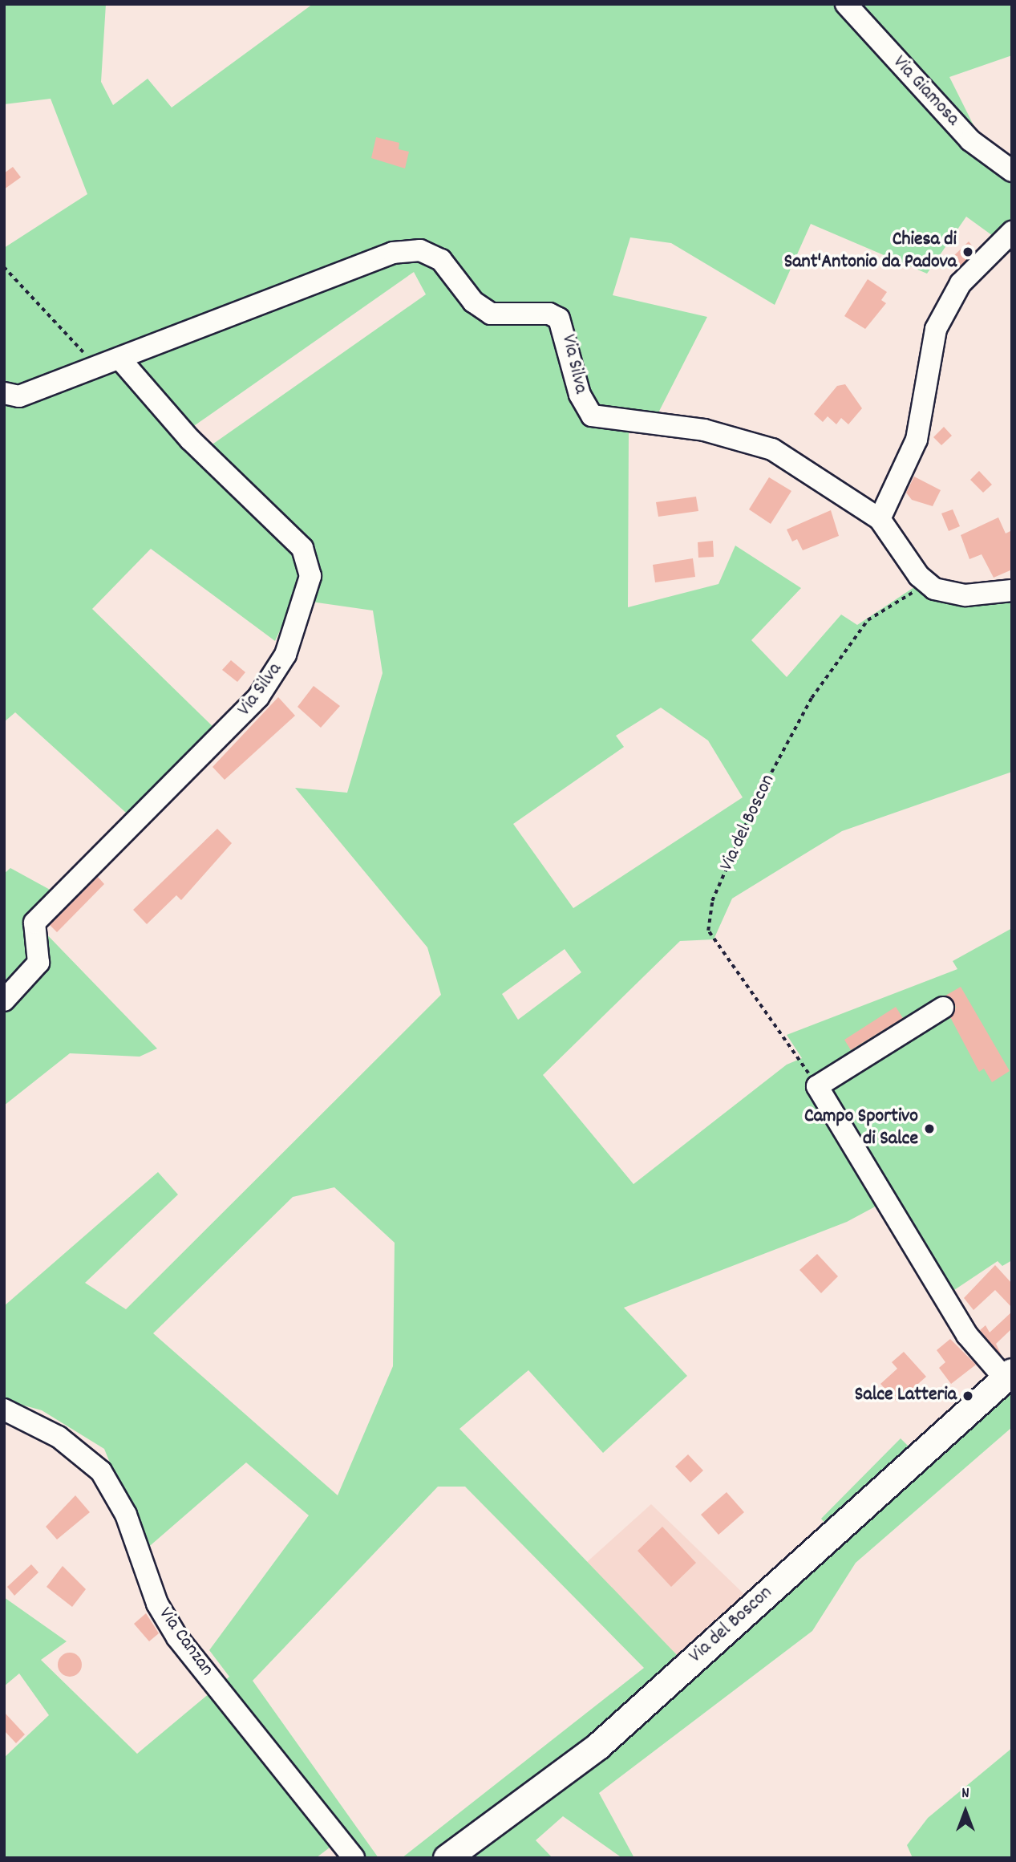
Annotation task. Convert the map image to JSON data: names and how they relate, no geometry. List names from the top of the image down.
{
  "streets": {
    "main road": ["Via del Boscon"],
    "street": ["Via Giamosa", "Via Silva", "Via Canzan"]
  },
  "crossings": [
    ["Via Silva", "Via del Boscon"]
  ],
  "places": ["Chiesa di Sant'Antonio da Padova", "Campo Sportivo di Salce", "Salce Latteria"],
  "north": "top"
}
